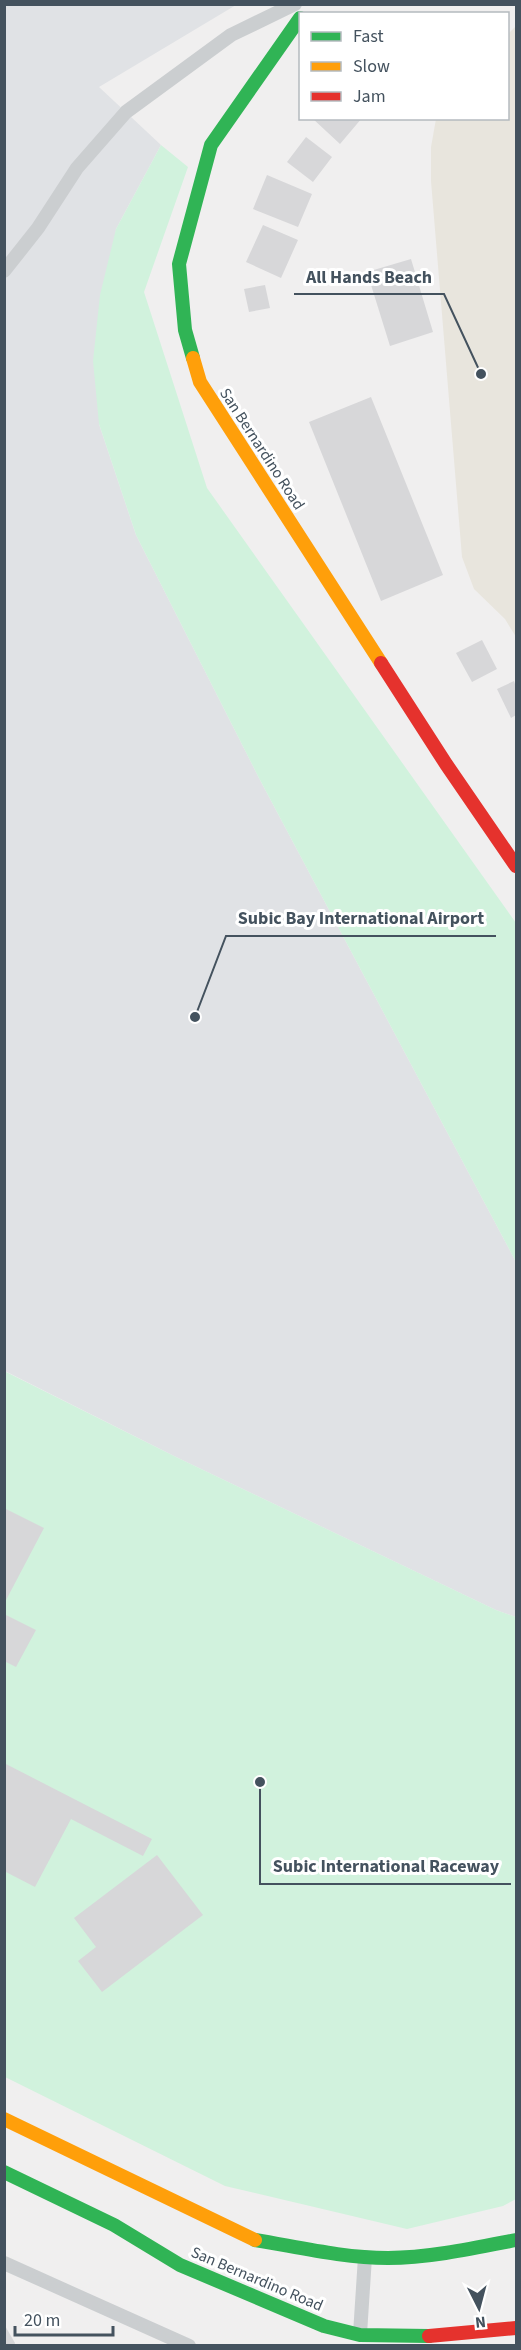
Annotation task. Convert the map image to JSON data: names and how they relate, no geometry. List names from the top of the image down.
{
  "streets": {
    "street": ["San Bernardino Road"]
  },
  "places": ["All Hands Beach", "Subic Bay International Airport", "Subic International Raceway"],
  "legend": ["Fast", "Slow", "Jam"],
  "scale_bar": "20 m",
  "north": "bottom"
}
